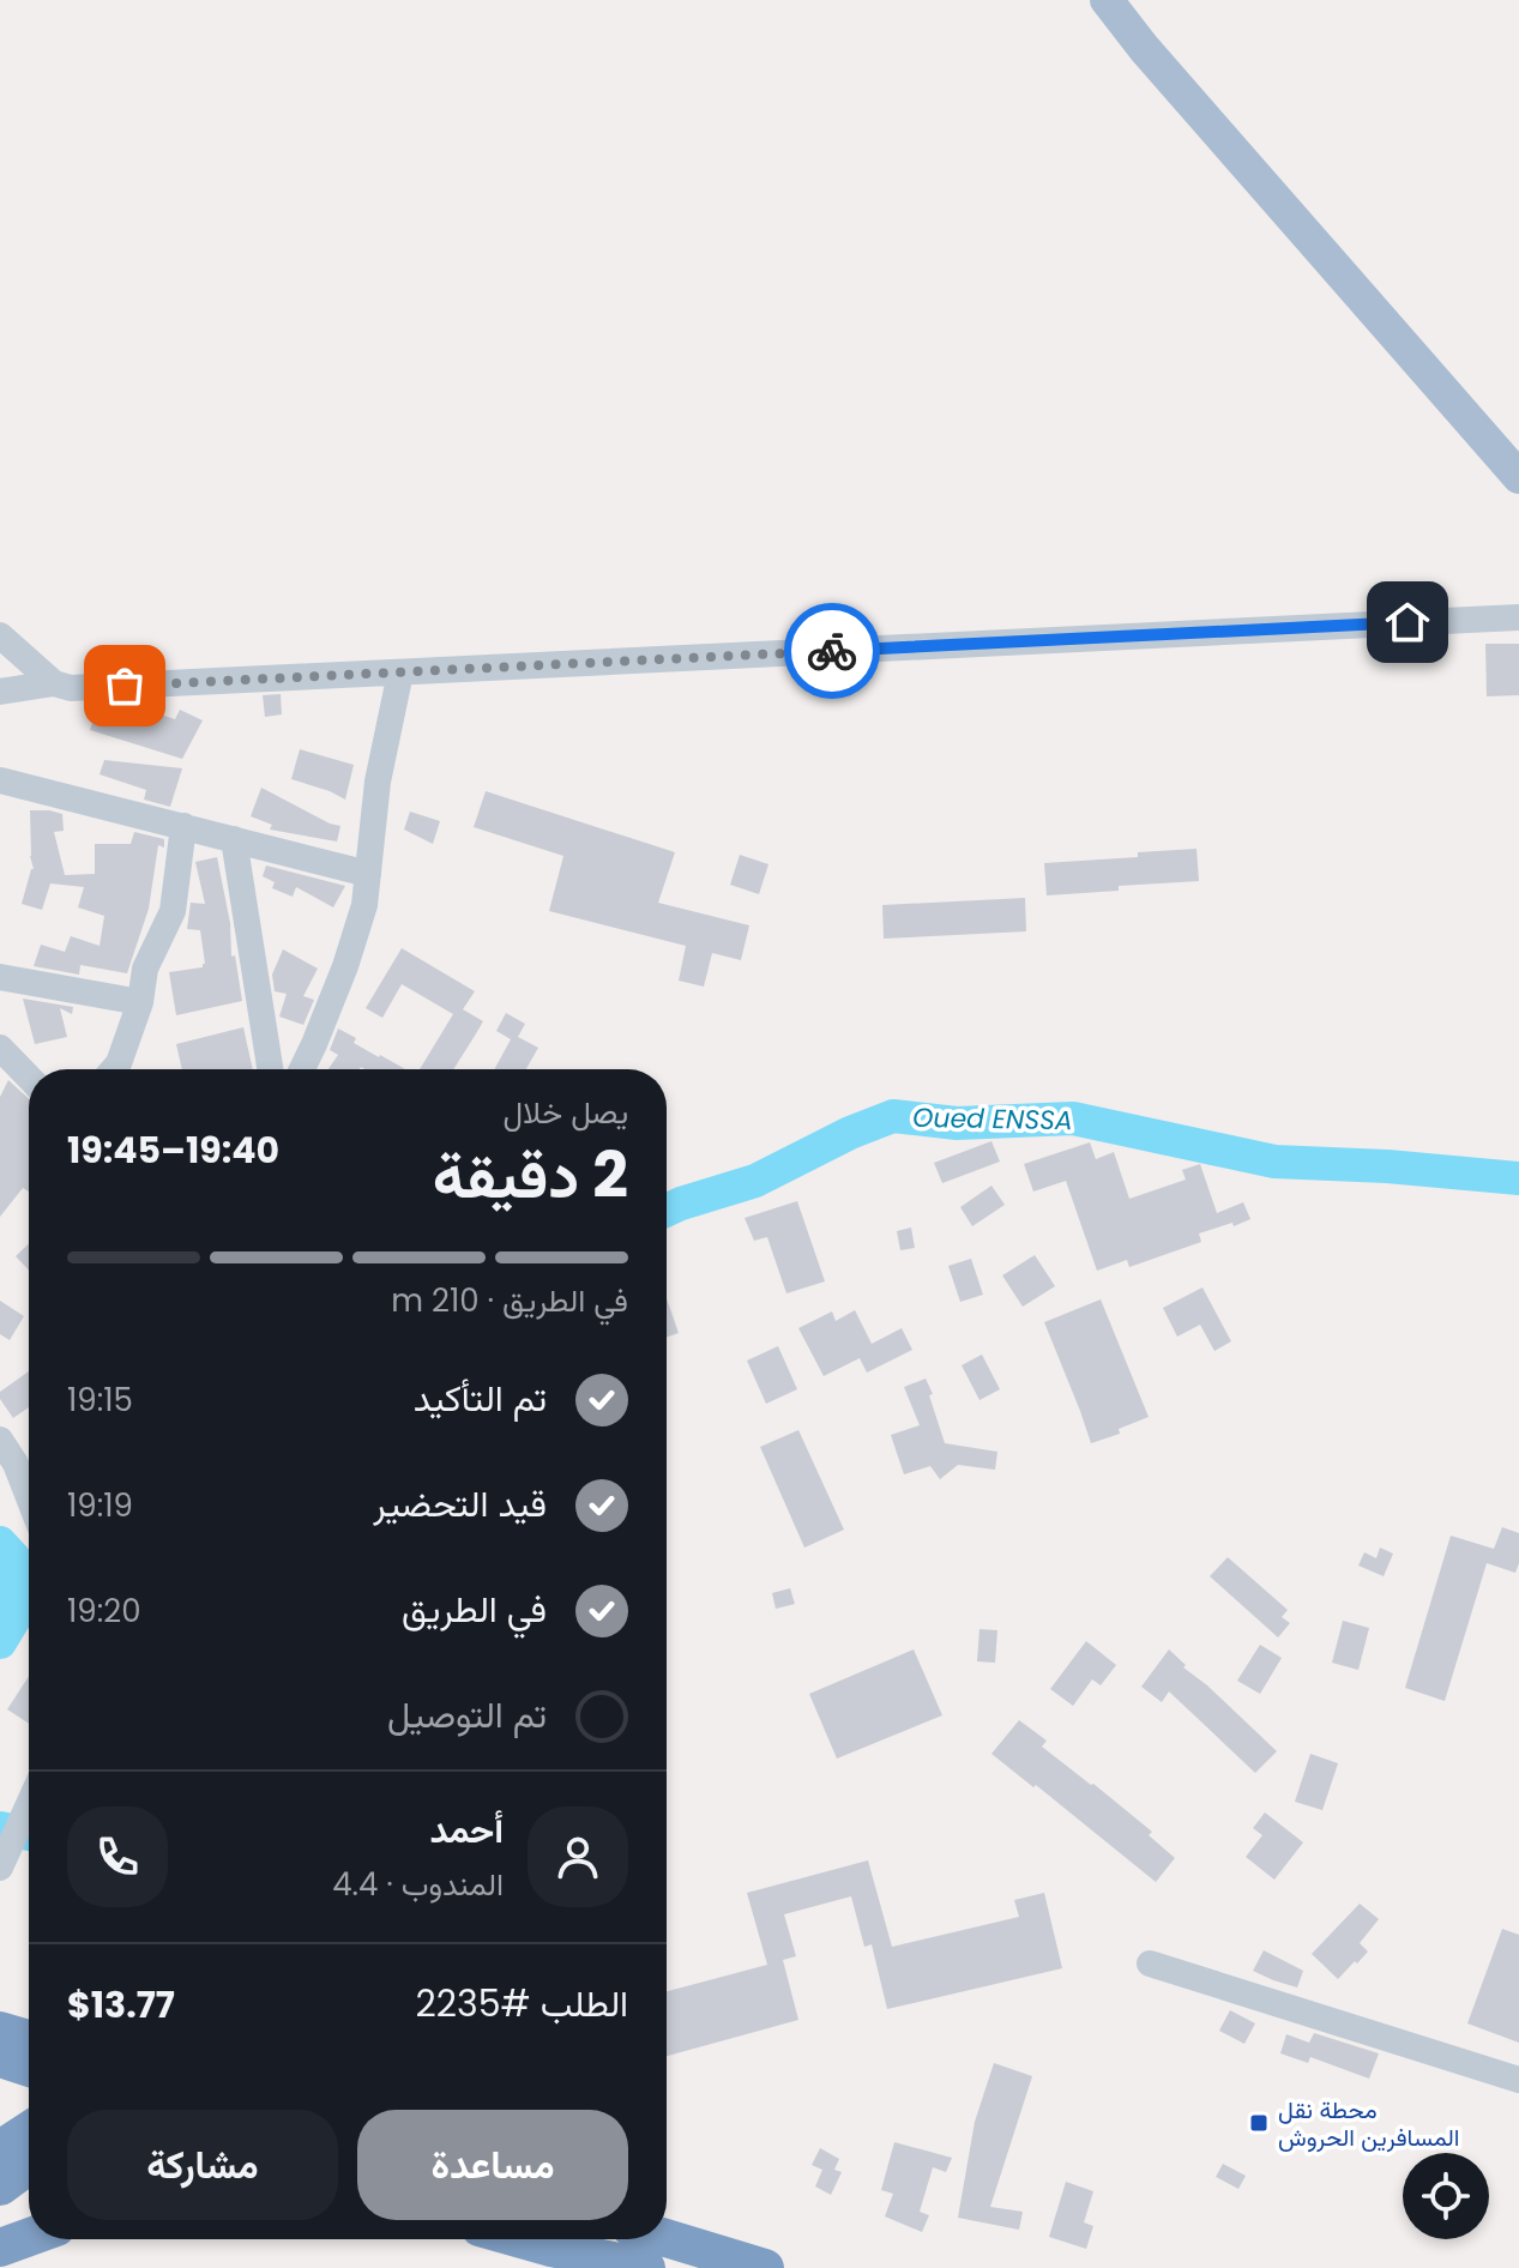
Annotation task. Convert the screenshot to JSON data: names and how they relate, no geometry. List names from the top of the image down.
{
  "water": ["Oued ENSSA"],
  "places": {
    "transit": ["محطة نقل المسافرين الحروش"]
  },
  "page": {
    "heading": ["2 دقيقة", "يصل خلال", "19:40–19:45"],
    "panel": [
      "أحمد",
      "المندوب · 4.4",
      "الطلب #2235",
      "$13.77"
    ],
    "bar": "في الطريق · 210 m",
    "list": [
      ["تم التأكيد", "19:15"],
      ["قيد التحضير", "19:19"],
      ["في الطريق", "19:20"],
      "تم التوصيل"
    ],
    "buttons": ["مساعدة", "مشاركة"]
  }
}
